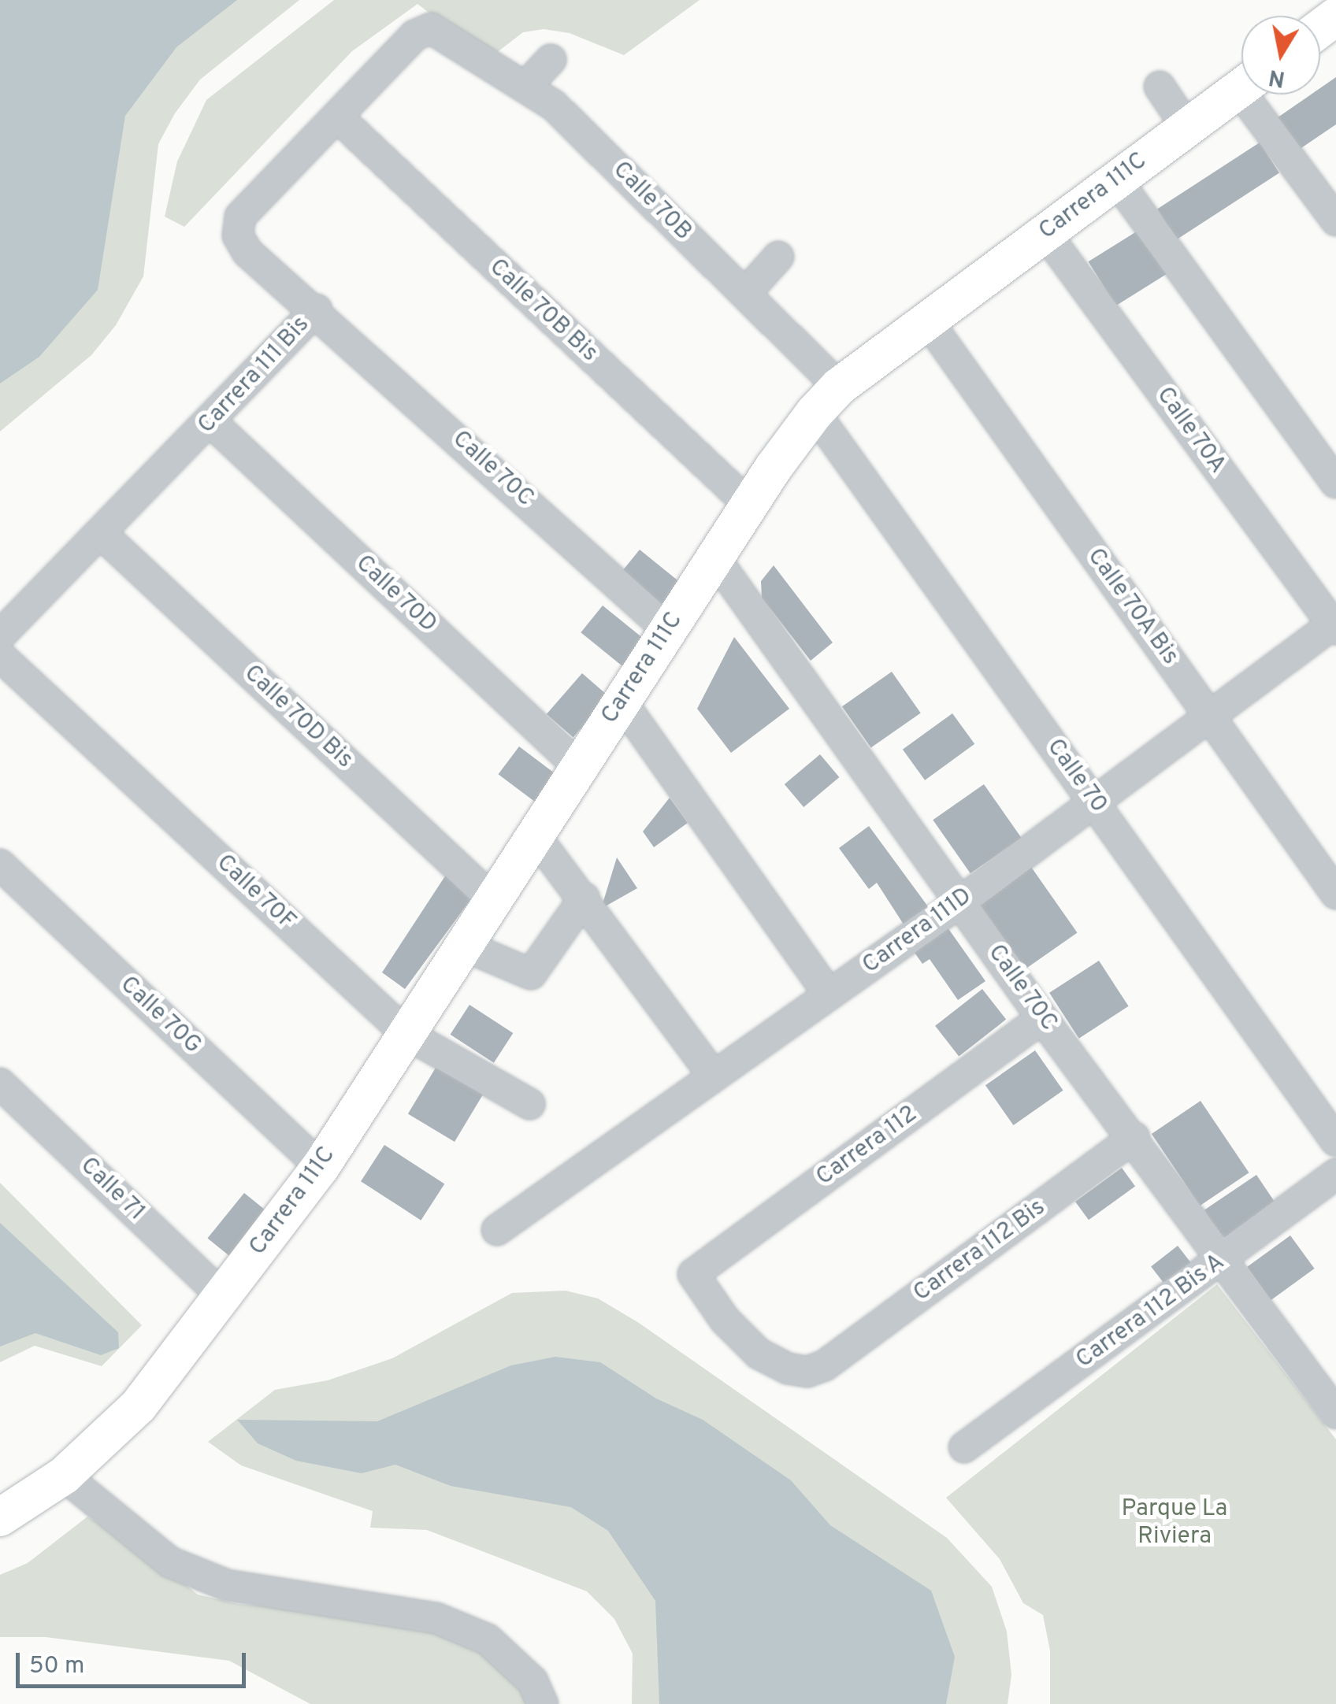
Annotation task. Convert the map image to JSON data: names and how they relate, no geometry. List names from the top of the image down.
{
  "streets": {
    "main road": ["Carrera 111C"],
    "street": [
      "Calle 70B",
      "Calle 70B Bis",
      "Carrera 111 Bis",
      "Calle 70A",
      "Calle 70C",
      "Calle 70D",
      "Calle 70A Bis",
      "Calle 70D Bis",
      "Calle 70",
      "Calle 70F",
      "Carrera 111D",
      "Calle 70G",
      "Carrera 112",
      "Calle 71",
      "Carrera 112 Bis",
      "Carrera 112 Bis A"
    ]
  },
  "crossings": [
    ["Carrera 111C", "Calle 70B"],
    ["Carrera 111C", "Calle 70B Bis"],
    ["Carrera 111C", "Calle 70A"],
    ["Carrera 111C", "Calle 70C"],
    ["Carrera 111C", "Calle 70D"],
    ["Carrera 111C", "Calle 70A Bis"],
    ["Carrera 111C", "Calle 70D Bis"],
    ["Carrera 111C", "Calle 70"],
    ["Carrera 111C", "Calle 70F"],
    ["Carrera 111C", "Calle 70G"],
    ["Carrera 111C", "Calle 71"],
    ["Calle 70B", "Carrera 111 Bis"],
    ["Calle 70B", "Calle 70"],
    ["Calle 70B Bis", "Carrera 111 Bis"],
    ["Carrera 111 Bis", "Calle 70C"],
    ["Carrera 111 Bis", "Calle 70D"],
    ["Carrera 111 Bis", "Calle 70D Bis"],
    ["Calle 70A", "Carrera 111D"],
    ["Calle 70C", "Carrera 111D"],
    ["Calle 70C", "Carrera 112"],
    ["Calle 70C", "Carrera 112 Bis"],
    ["Calle 70C", "Carrera 112 Bis A"],
    ["Calle 70A Bis", "Carrera 111D"],
    ["Calle 70", "Carrera 111D"],
    ["Carrera 112", "Carrera 112 Bis"]
  ],
  "parks": ["Parque La Riviera"],
  "scale_bar": "50 m",
  "north": "bottom"
}
